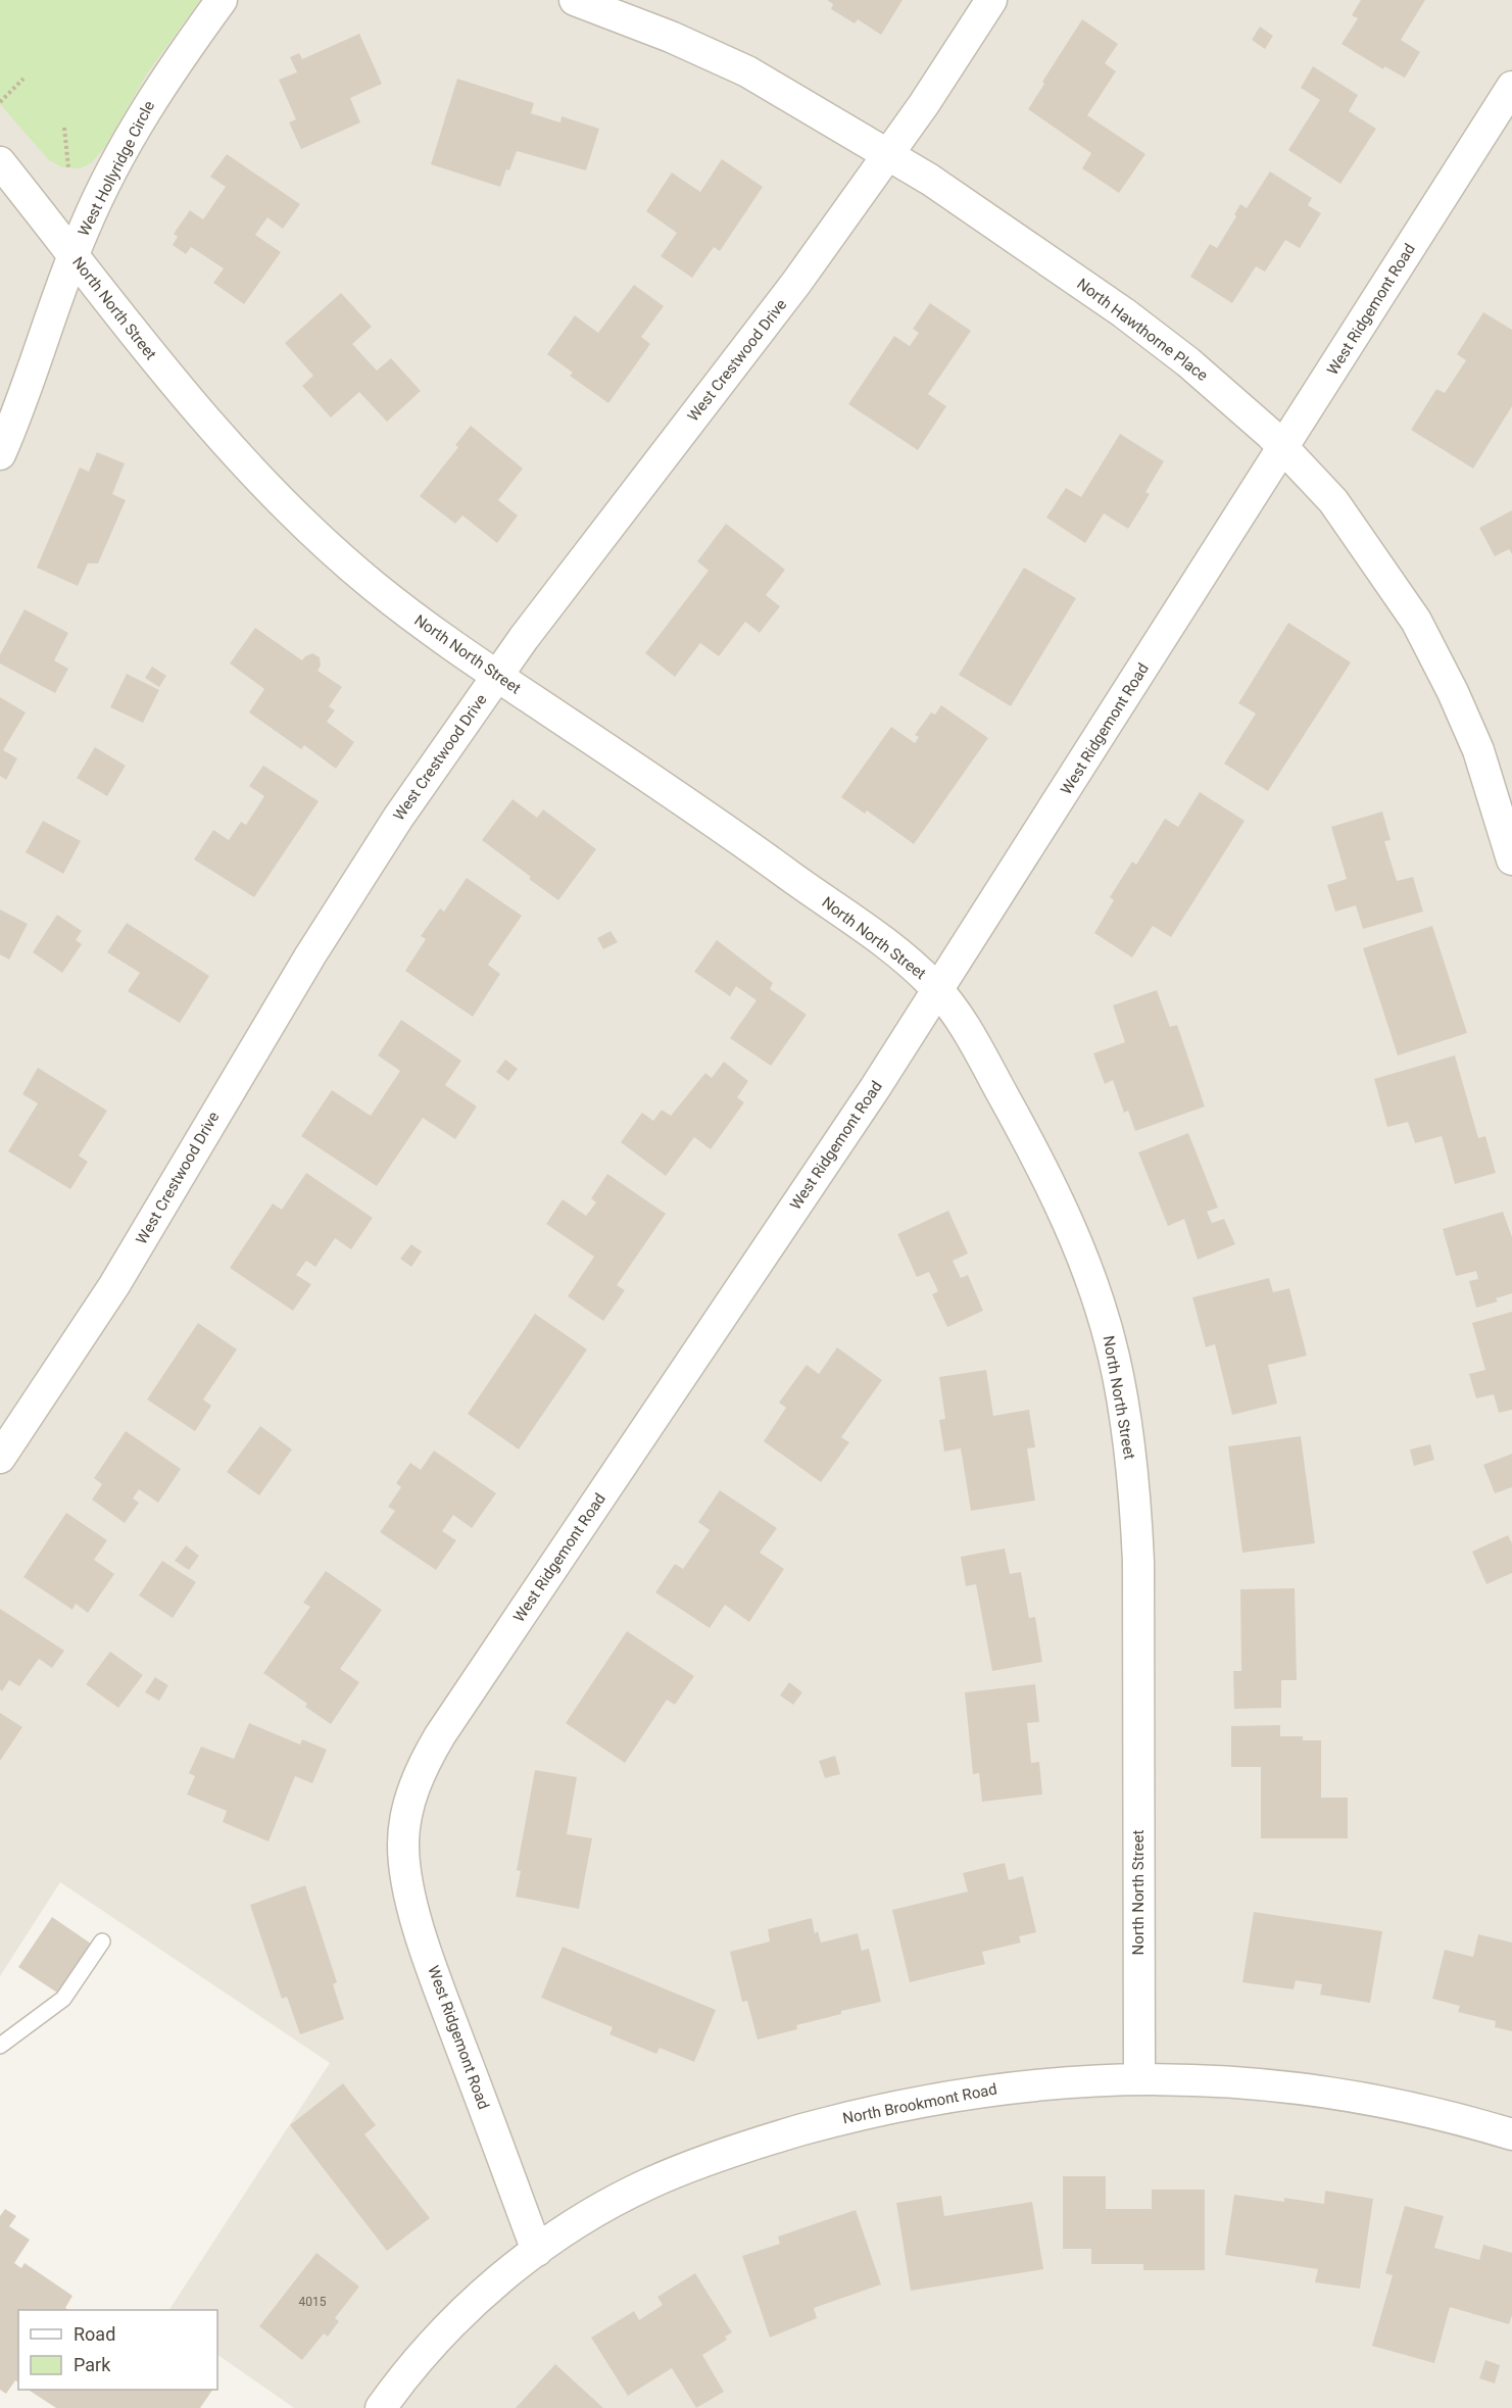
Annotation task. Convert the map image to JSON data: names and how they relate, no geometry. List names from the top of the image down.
{
  "streets": {
    "street": [
      "West Hollyridge Circle",
      "North North Street",
      "West Ridgemont Road",
      "North Hawthorne Place",
      "West Crestwood Drive",
      "North Brookmont Road"
    ]
  },
  "crossings": [
    ["West Hollyridge Circle", "North North Street"],
    ["North North Street", "West Ridgemont Road"],
    ["North North Street", "West Crestwood Drive"],
    ["North North Street", "North Brookmont Road"],
    ["West Ridgemont Road", "North Hawthorne Place"],
    ["West Ridgemont Road", "North Brookmont Road"],
    ["North Hawthorne Place", "West Crestwood Drive"]
  ],
  "house_numbers": ["4015"],
  "legend": ["Road", "Park"]
}
